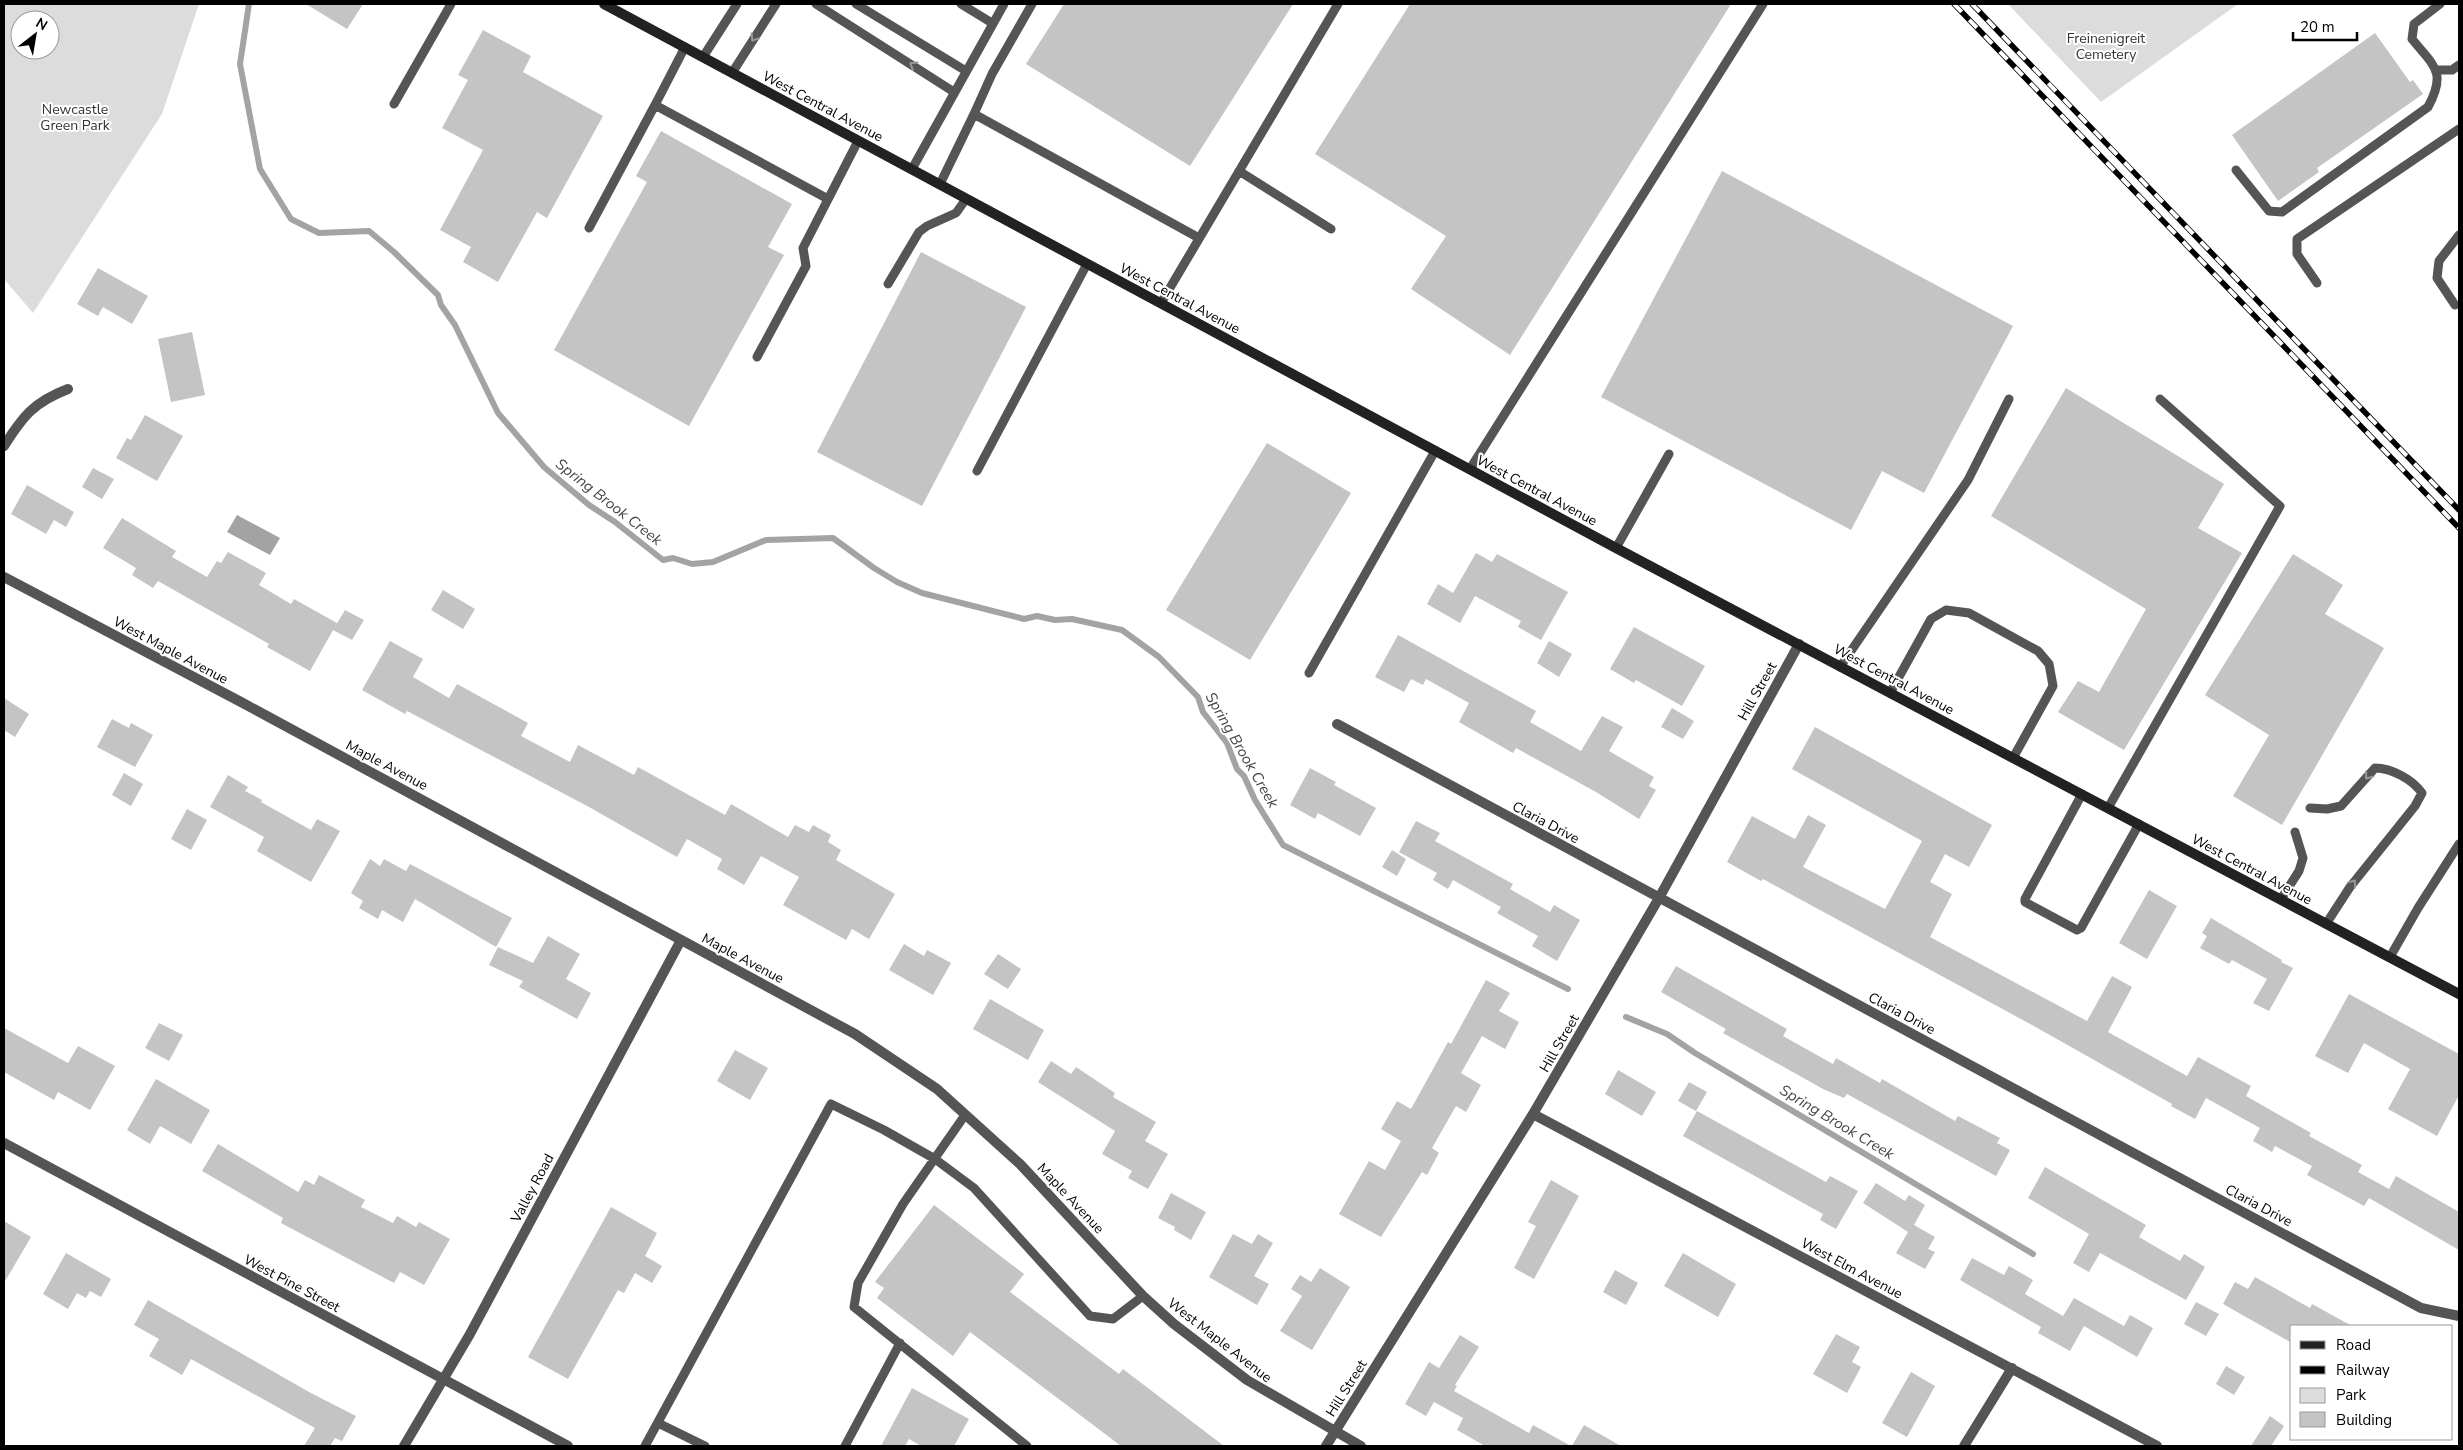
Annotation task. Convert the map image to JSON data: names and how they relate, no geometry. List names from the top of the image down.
{
  "streets": {
    "street": [
      "West Central Avenue",
      "West Maple Avenue",
      "Hill Street",
      "Maple Avenue",
      "Claria Drive",
      "Valley Road",
      "West Elm Avenue",
      "West Pine Street"
    ]
  },
  "crossings": [
    ["West Central Avenue", "Hill Street"],
    ["West Maple Avenue", "Hill Street"],
    ["West Maple Avenue", "Maple Avenue"],
    ["Hill Street", "Claria Drive"],
    ["Hill Street", "West Elm Avenue"],
    ["Maple Avenue", "Valley Road"],
    ["Valley Road", "West Pine Street"]
  ],
  "water": ["Spring Brook Creek"],
  "parks": ["Freinenigreit Cemetery", "Newcastle Green Park"],
  "legend": [
    "Road",
    "Railway",
    "Park",
    "Building"
  ],
  "scale_bar": "20 m",
  "north": "top right"
}
